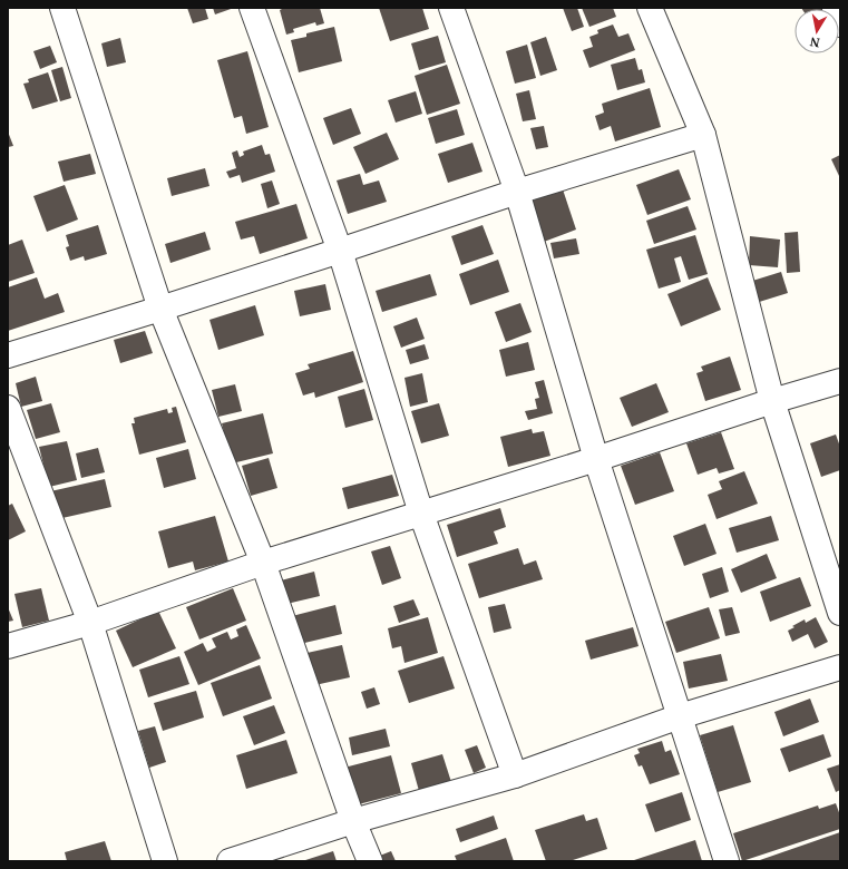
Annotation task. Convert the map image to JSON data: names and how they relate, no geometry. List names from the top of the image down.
{
  "north": "bottom"
}
